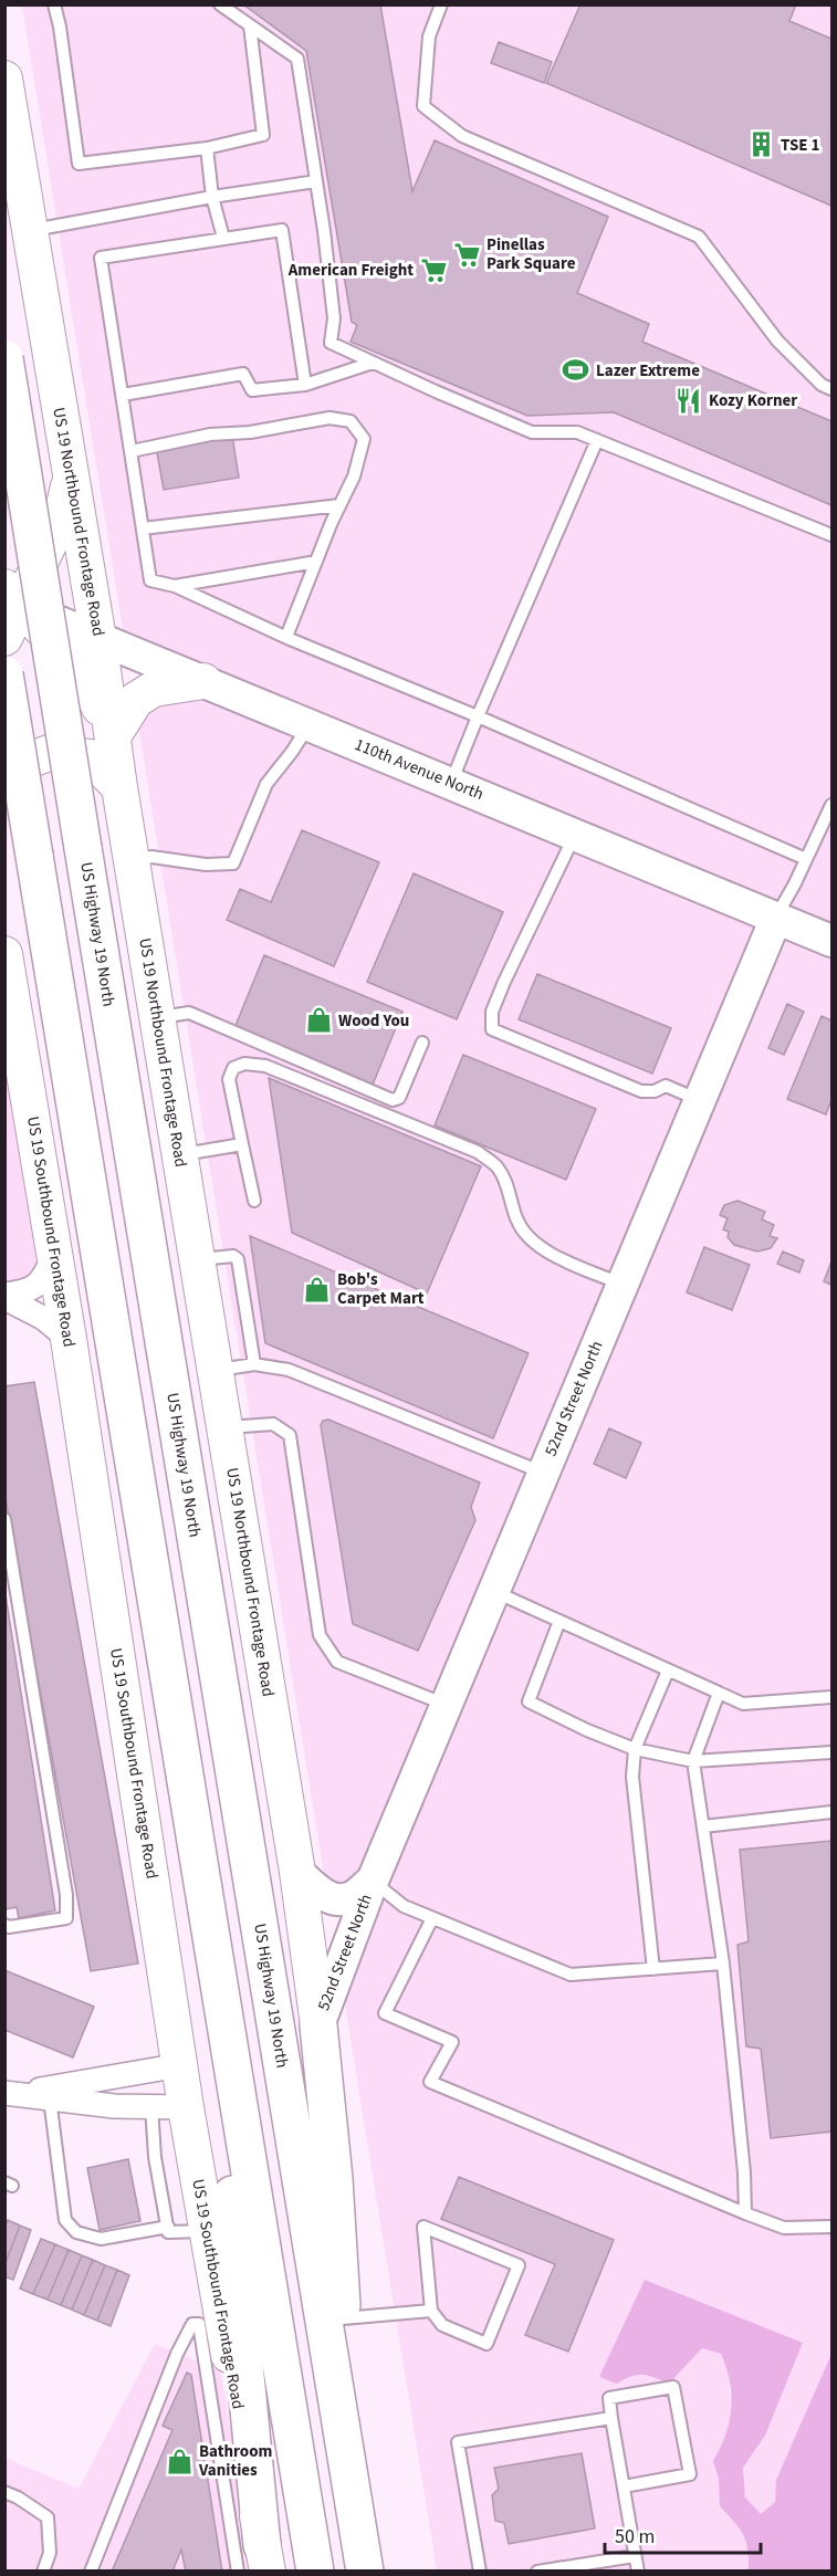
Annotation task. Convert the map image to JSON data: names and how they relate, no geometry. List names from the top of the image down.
{
  "streets": {
    "highway": ["US Highway 19 North"],
    "main road": ["US 19 Northbound Frontage Road", "US 19 Southbound Frontage Road"],
    "street": ["110th Avenue North", "52nd Street North"]
  },
  "crossings": [
    ["US 19 Northbound Frontage Road", "110th Avenue North"],
    ["US 19 Northbound Frontage Road", "52nd Street North"],
    ["110th Avenue North", "52nd Street North"]
  ],
  "places": {
    "building": ["TSE 1"],
    "supermarket": ["Pinellas Park Square", "American Freight"],
    "sports": ["Lazer Extreme"],
    "restaurant": ["Kozy Korner"],
    "shop": ["Wood You", "Bob's Carpet Mart", "Bathroom Vanities"]
  },
  "scale_bar": "50 m"
}
